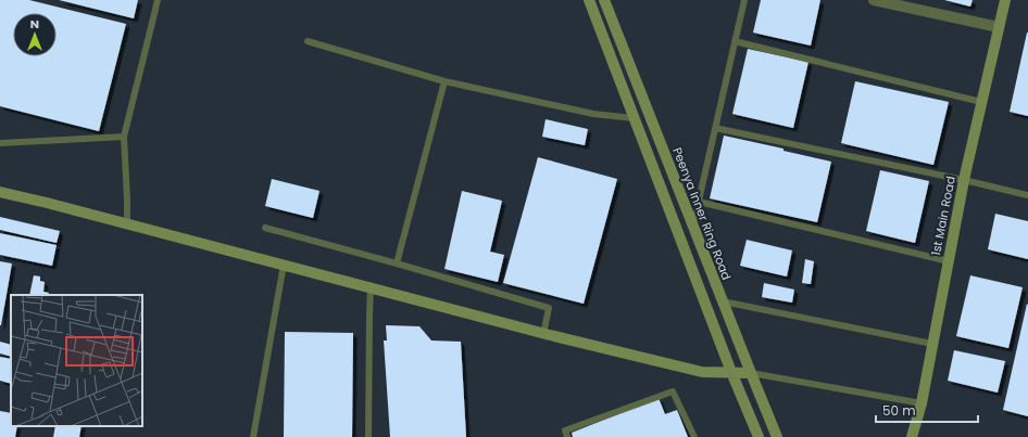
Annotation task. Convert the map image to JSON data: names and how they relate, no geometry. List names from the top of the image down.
{
  "streets": {
    "street": ["Peenya Inner Ring Road", "1st Main Road"]
  },
  "scale_bar": "50 m",
  "north": "top"
}
